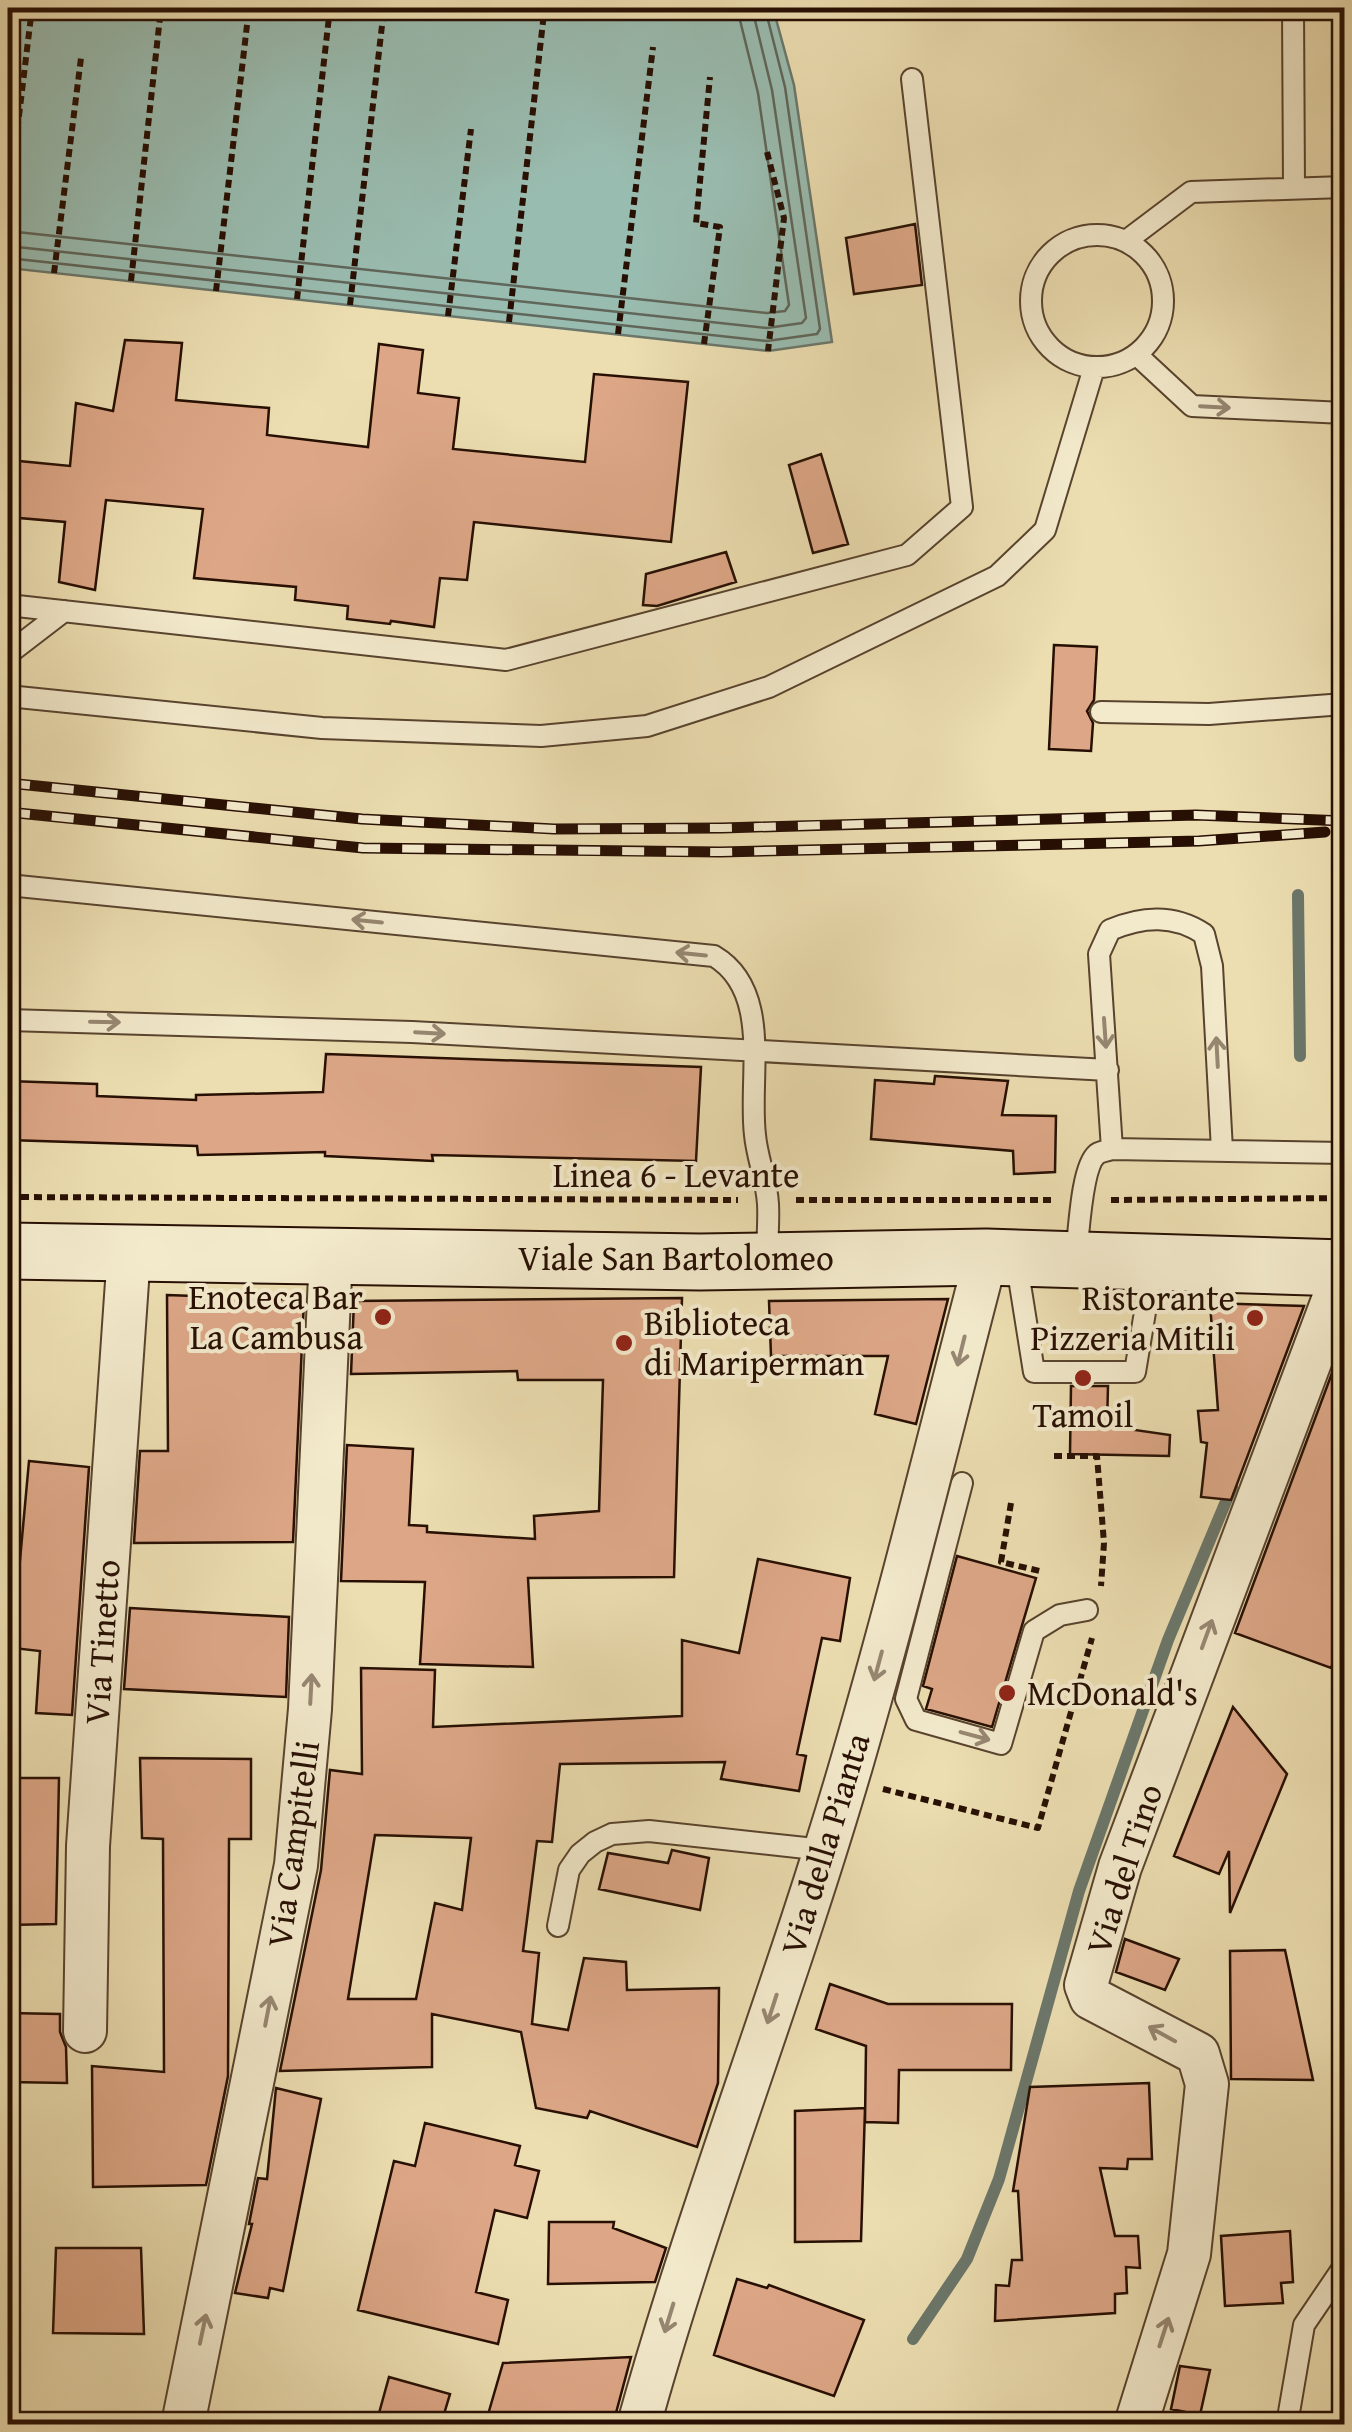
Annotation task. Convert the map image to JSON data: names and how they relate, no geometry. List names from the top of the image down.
{
  "streets": {
    "main road": ["Viale San Bartolomeo"],
    "street": [
      "Via Tinetto",
      "Via Campitelli",
      "Via della Pianta",
      "Via del Tino"
    ],
    "path": ["Linea 6 - Levante"]
  },
  "crossings": [
    ["Viale San Bartolomeo", "Via Tinetto"],
    ["Viale San Bartolomeo", "Via Campitelli"],
    ["Viale San Bartolomeo", "Via della Pianta"],
    ["Viale San Bartolomeo", "Via del Tino"]
  ],
  "one_way": ["Via Campitelli", "Via della Pianta", "Via del Tino"],
  "places": [
    "Enoteca Bar La Cambusa",
    "Ristorante Pizzeria Mitili",
    "Biblioteca di Mariperman",
    "Tamoil",
    "McDonald's"
  ]
}
